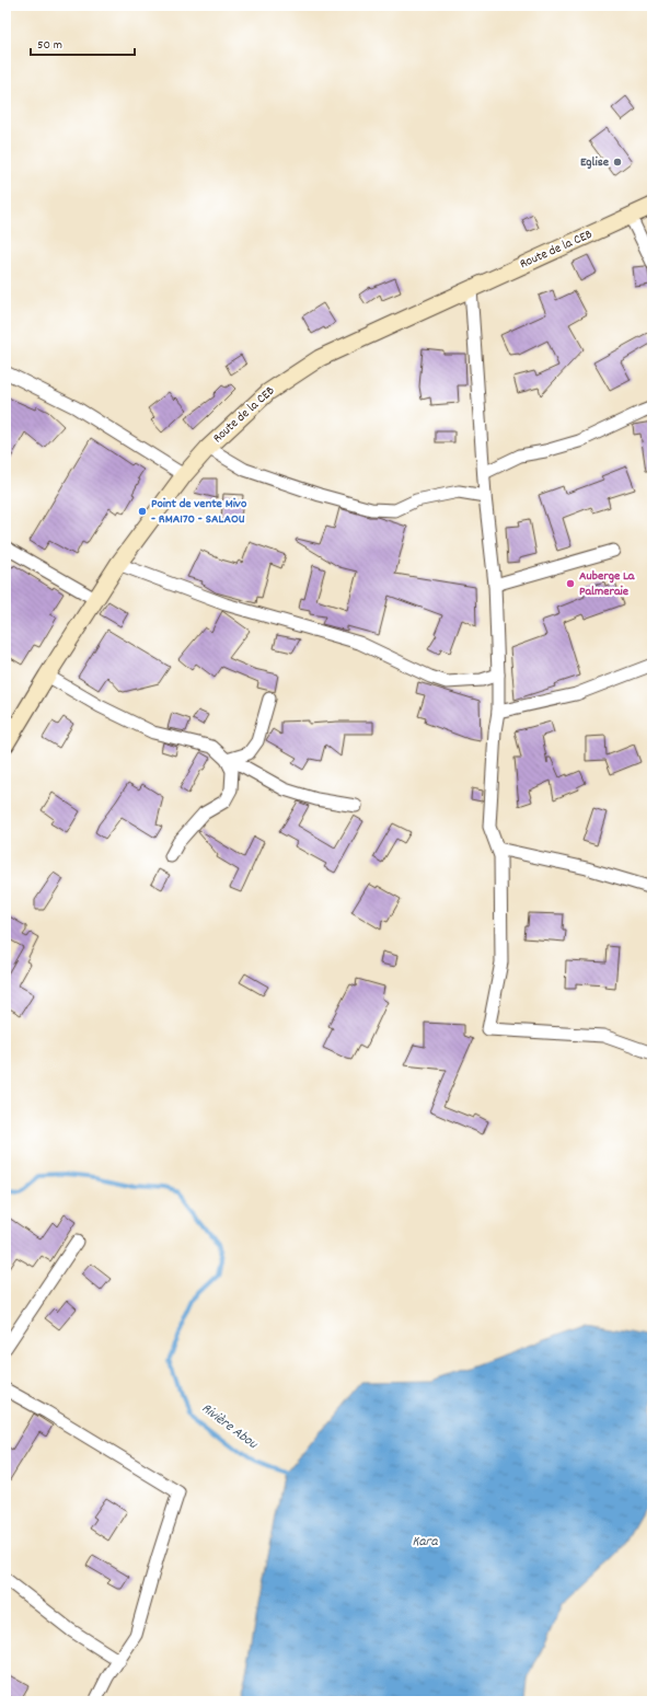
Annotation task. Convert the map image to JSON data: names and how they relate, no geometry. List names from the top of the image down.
{
  "streets": {
    "main road": ["Route de la CEB"]
  },
  "water": ["Rivière Abou", "Kara"],
  "places": ["Eglise", "Point de vente Mivo - RMA170 - SALAOU", "Auberge La Palmeraie"],
  "scale_bar": "50 m"
}
